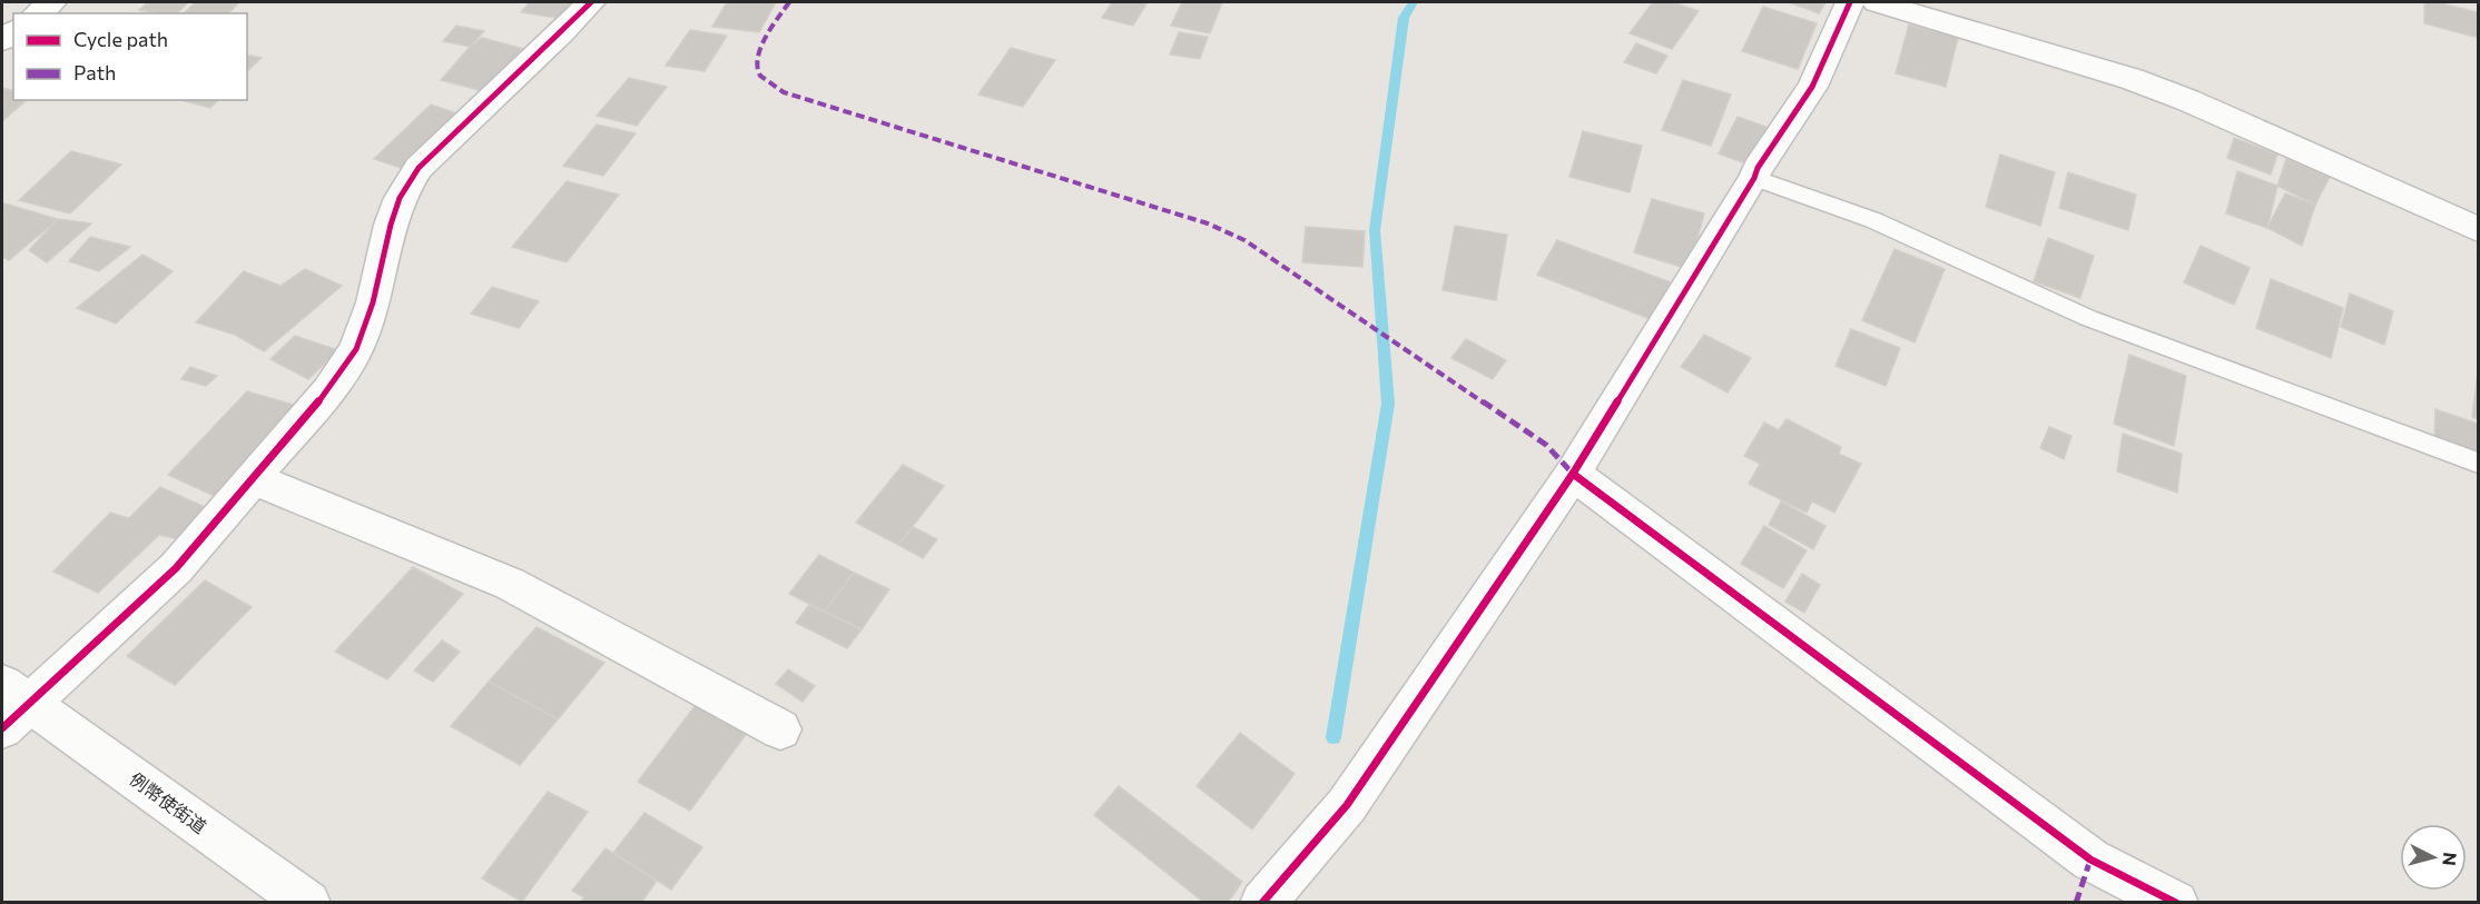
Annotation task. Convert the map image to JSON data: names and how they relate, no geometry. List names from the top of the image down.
{
  "streets": {
    "street": ["例幣使街道"]
  },
  "legend": ["Cycle path", "Path"],
  "north": "right"
}
